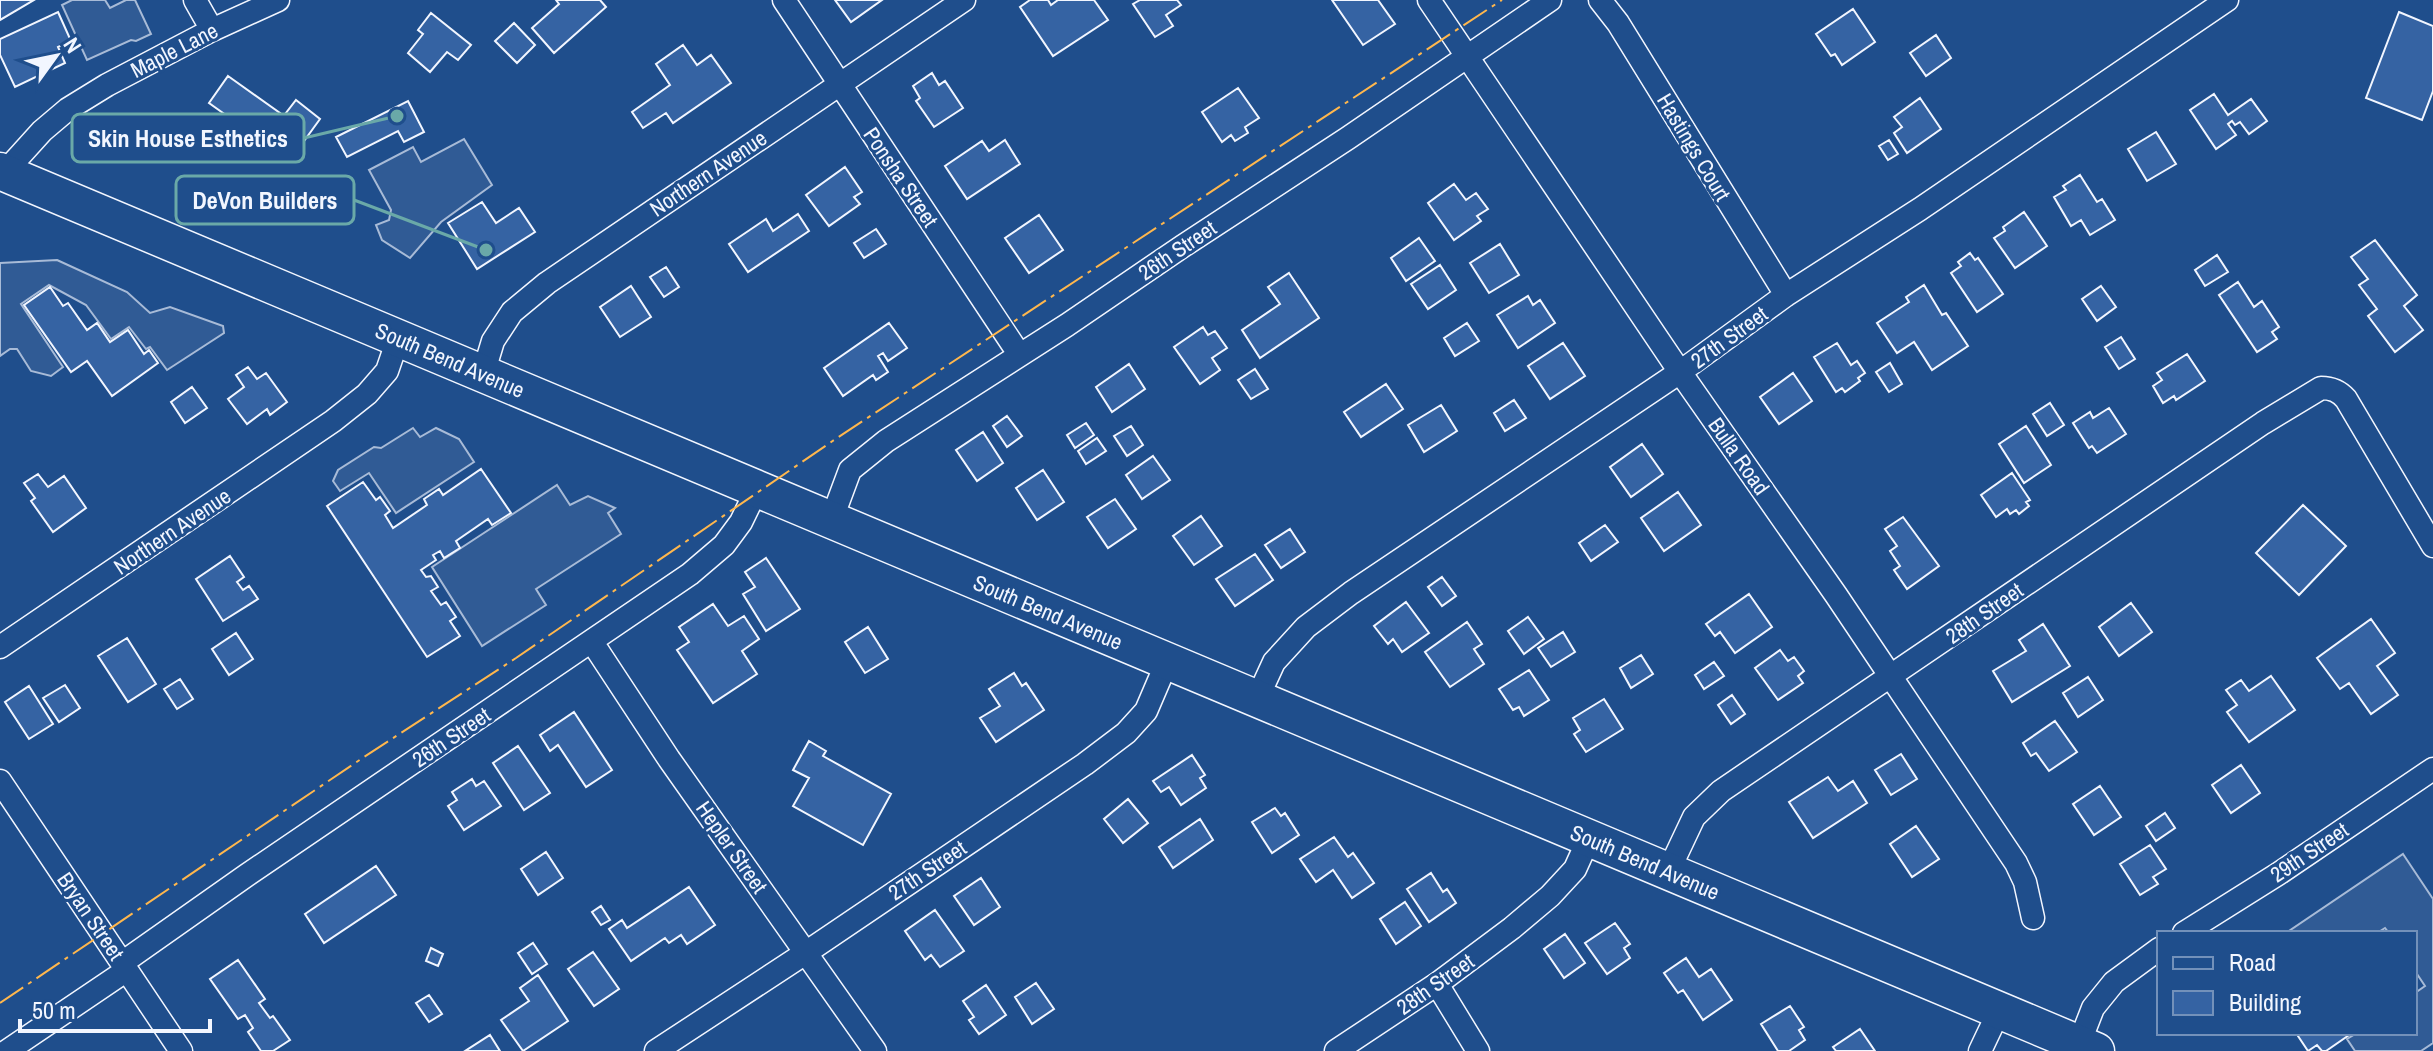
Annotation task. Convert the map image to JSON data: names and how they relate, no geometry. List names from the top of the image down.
{
  "streets": {
    "main road": ["South Bend Avenue"],
    "street": [
      "Maple Lane",
      "Hastings Court",
      "Northern Avenue",
      "Ponsha Street",
      "26th Street",
      "27th Street",
      "Bulla Road",
      "28th Street",
      "Hepler Street",
      "29th Street",
      "Bryan Street"
    ]
  },
  "crossings": [
    ["Maple Lane", "South Bend Avenue"],
    ["Hastings Court", "27th Street"],
    ["Northern Avenue", "Ponsha Street"],
    ["Northern Avenue", "South Bend Avenue"],
    ["Ponsha Street", "26th Street"],
    ["26th Street", "South Bend Avenue"],
    ["26th Street", "Bulla Road"],
    ["26th Street", "Hepler Street"],
    ["26th Street", "Bryan Street"],
    ["27th Street", "South Bend Avenue"],
    ["27th Street", "Bulla Road"],
    ["27th Street", "Hepler Street"],
    ["South Bend Avenue", "28th Street"],
    ["Bulla Road", "28th Street"]
  ],
  "places": ["Skin House Esthetics", "DeVon Builders"],
  "legend": ["Road", "Building"],
  "scale_bar": "50 m",
  "north": "top right"
}
